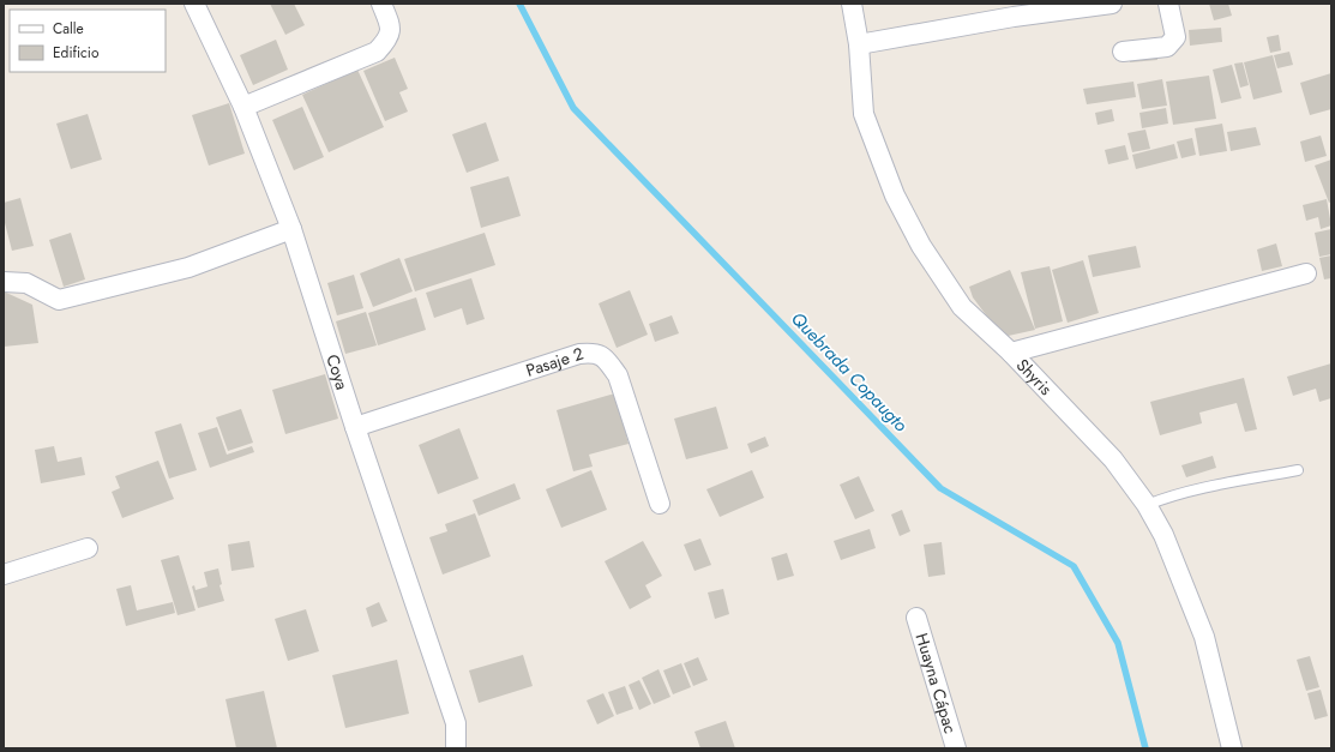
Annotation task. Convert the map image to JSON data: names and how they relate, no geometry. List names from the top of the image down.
{
  "streets": {
    "street": [
      "Pasaje 2",
      "Coya",
      "Shyris",
      "Huayna Cápac"
    ]
  },
  "crossings": [
    ["Pasaje 2", "Coya"]
  ],
  "water": ["Quebrada Copaugto"],
  "legend": ["Calle", "Edificio"]
}
